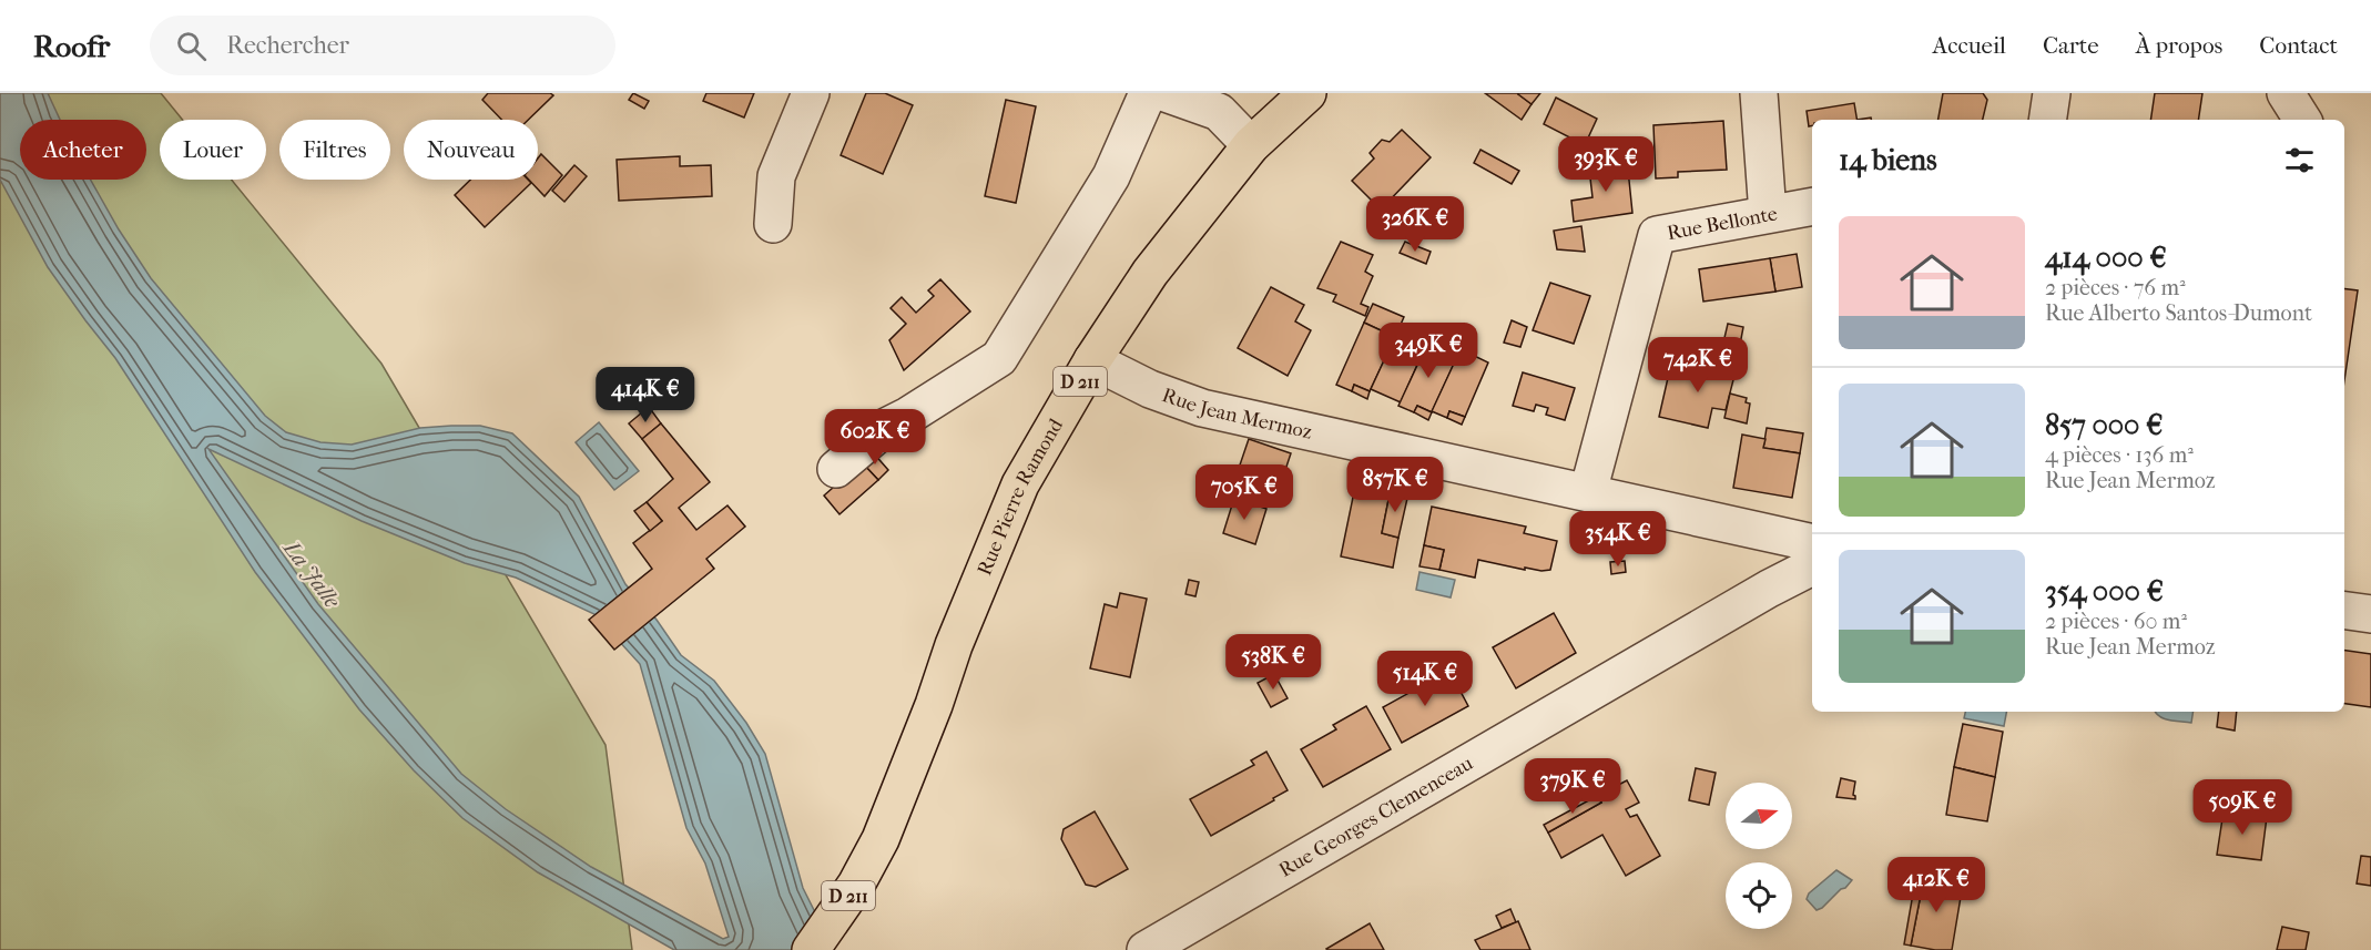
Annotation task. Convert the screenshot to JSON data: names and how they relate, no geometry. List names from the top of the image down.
{
  "streets": {
    "main road": ["D 211", "Rue Pierre Ramond"],
    "street": ["Rue Bellonte", "Rue Jean Mermoz", "Rue Georges Clemenceau"]
  },
  "crossings": [
    ["Rue Bellonte", "Rue Jean Mermoz"],
    ["Rue Jean Mermoz", "Rue Pierre Ramond"]
  ],
  "water": ["La Jalle"],
  "north": "right",
  "page": {
    "header": "Roofr",
    "search": "Rechercher",
    "nav": [
      "Accueil",
      "Carte",
      "À propos",
      "Contact"
    ],
    "chip": [
      "Acheter",
      "Louer",
      "Filtres",
      "Nouveau"
    ],
    "heading": "14 biens",
    "price": [
      "393K €",
      "326K €",
      "349K €",
      "742K €",
      "414K €",
      "602K €",
      "857K €",
      "705K €",
      "354K €",
      "538K €",
      "514K €",
      "379K €",
      "509K €",
      "412K €"
    ],
    "list": [
      {
        "name": "414 000 €",
        "note": "2 pièces · 76 m² · Rue Alberto Santos-Dumont"
      },
      {
        "name": "857 000 €",
        "note": "4 pièces · 136 m² · Rue Jean Mermoz"
      },
      {
        "name": "354 000 €",
        "note": "2 pièces · 60 m² · Rue Jean Mermoz"
      }
    ]
  }
}
